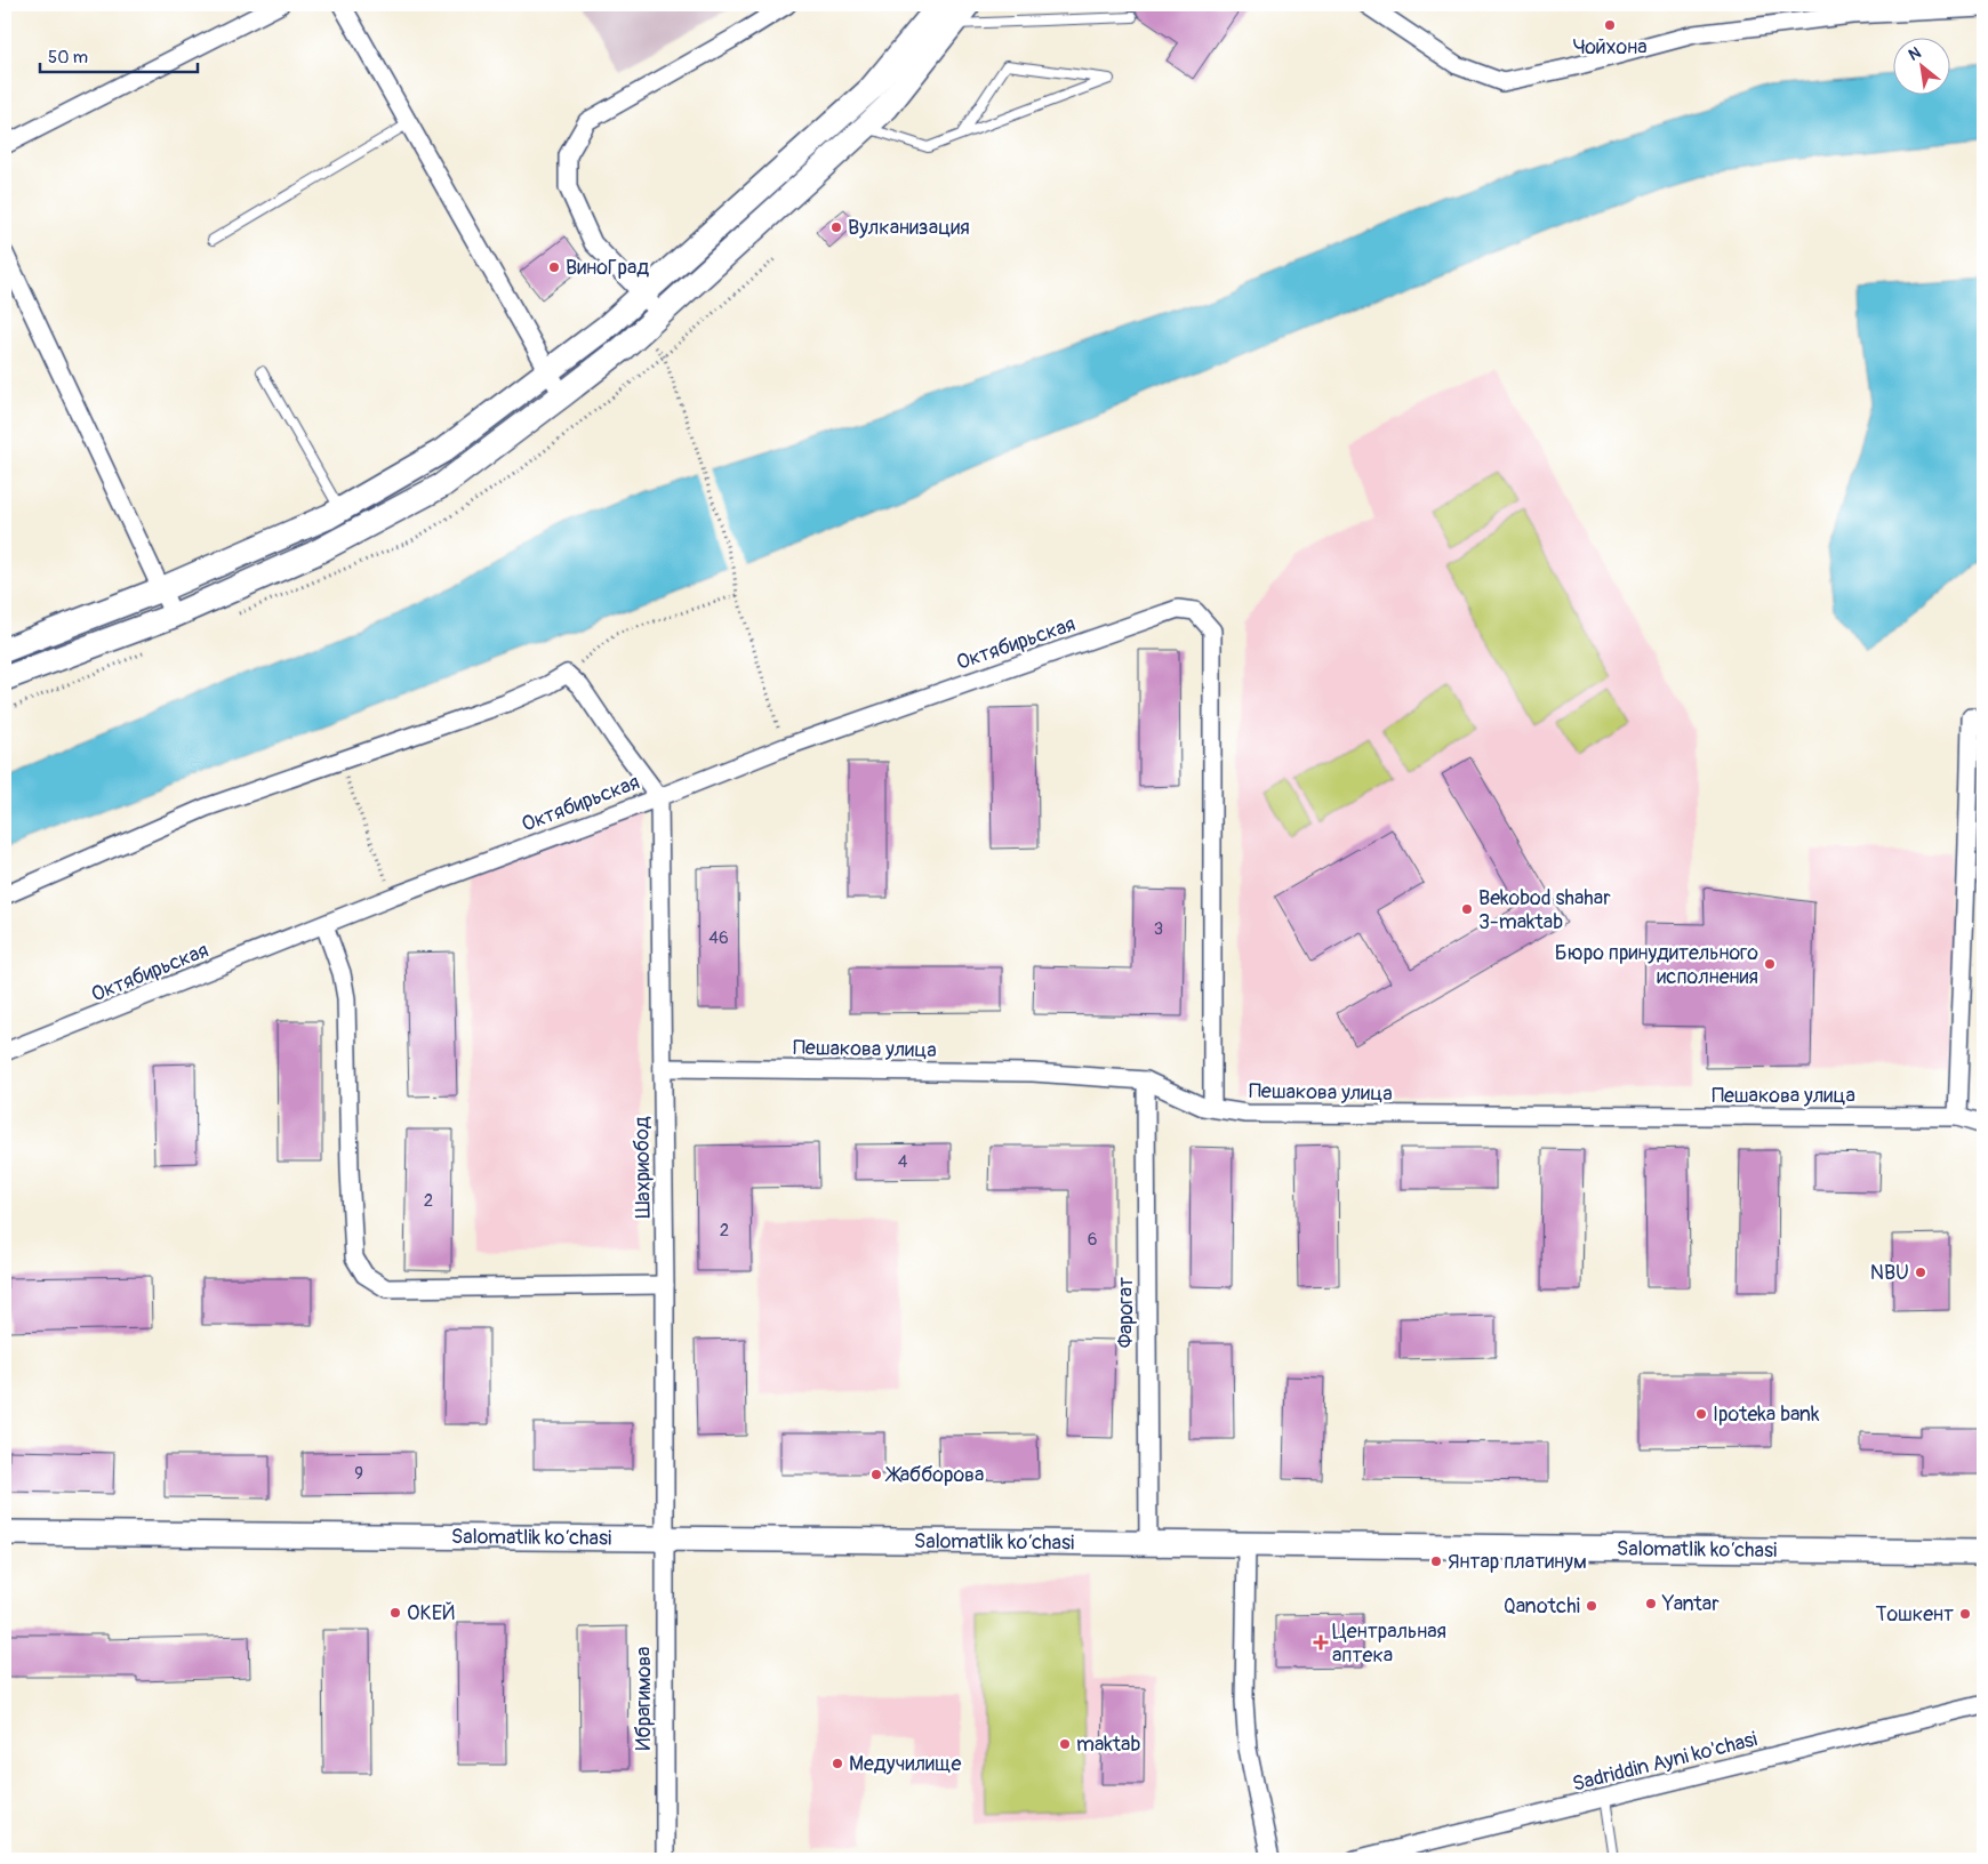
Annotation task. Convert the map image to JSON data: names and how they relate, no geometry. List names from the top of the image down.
{
  "streets": {
    "main road": ["Salomatlik ko‘chasi"],
    "street": [
      "Октябирьская",
      "Пешакова улица",
      "Шахриобод",
      "Фарогат",
      "Ибрагимова",
      "Sadriddin Ayni ko'chasi"
    ]
  },
  "crossings": [
    ["Октябирьская", "Пешакова улица"],
    ["Октябирьская", "Шахриобод"],
    ["Пешакова улица", "Шахриобод"],
    ["Пешакова улица", "Фарогат"],
    ["Шахриобод", "Salomatlik ko‘chasi"],
    ["Шахриобод", "Ибрагимова"],
    ["Фарогат", "Salomatlik ko‘chasi"],
    ["Salomatlik ko‘chasi", "Ибрагимова"]
  ],
  "places": {
    "other": [
      "Чойхона",
      "Вулканизация",
      "ВиноГрад",
      "Bekobod shahar 3-maktab",
      "Бюро принудительного исполнения",
      "NBU",
      "Ipoteka bank",
      "Жабборова",
      "Янтар платинум",
      "Yantar",
      "Qanotchi",
      "ОКЕЙ",
      "Тошкент",
      "maktab",
      "Медучилище"
    ],
    "health": ["Центральная аптека"]
  },
  "house_numbers": [
    "3",
    "46",
    "4",
    "2",
    "2",
    "6",
    "9"
  ],
  "scale_bar": "50 m",
  "north": "top left"
}
